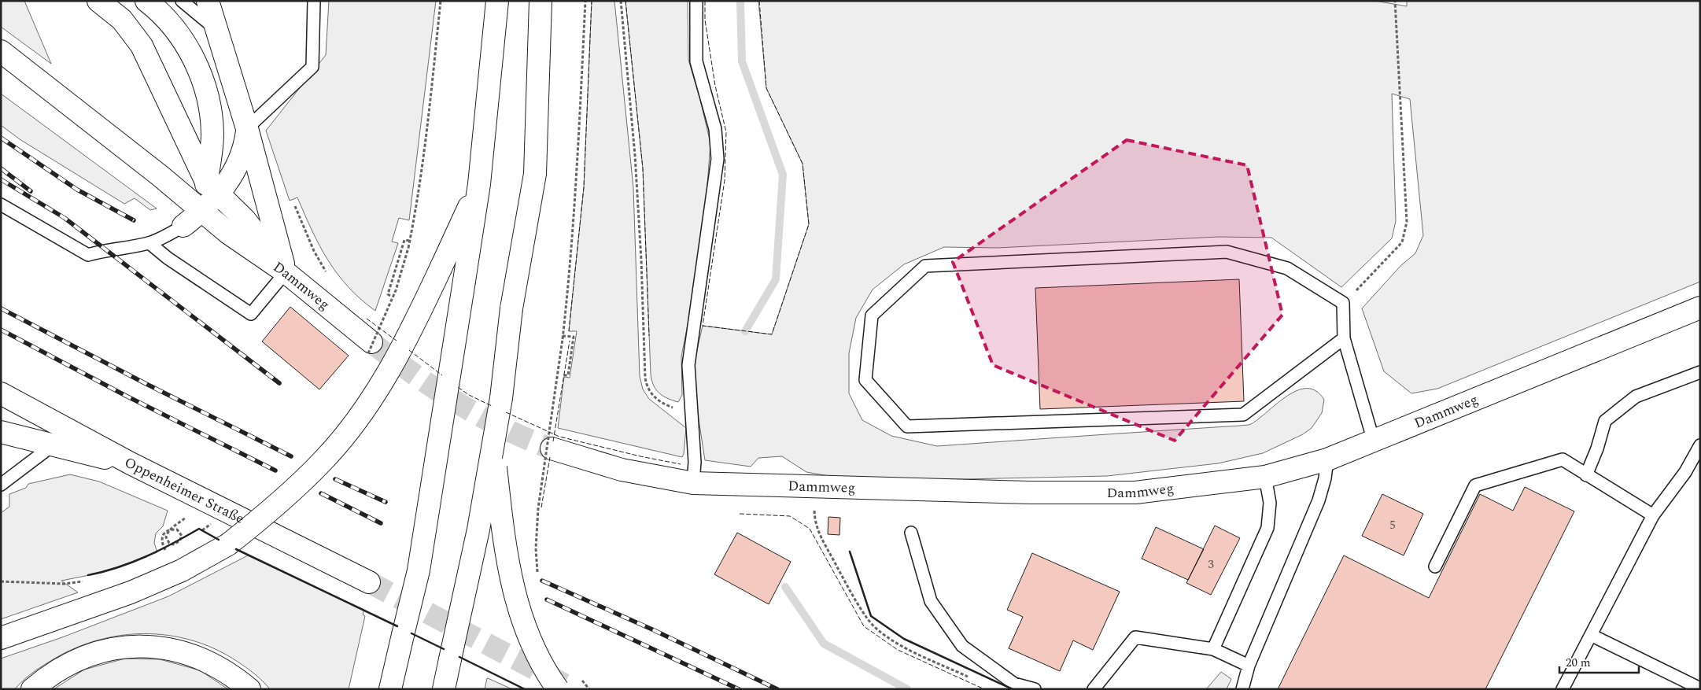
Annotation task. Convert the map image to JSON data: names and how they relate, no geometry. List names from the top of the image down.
{
  "streets": {
    "main road": ["Dammweg", "Oppenheimer Straße"]
  },
  "house_numbers": ["5", "3"],
  "scale_bar": "20 m"
}
